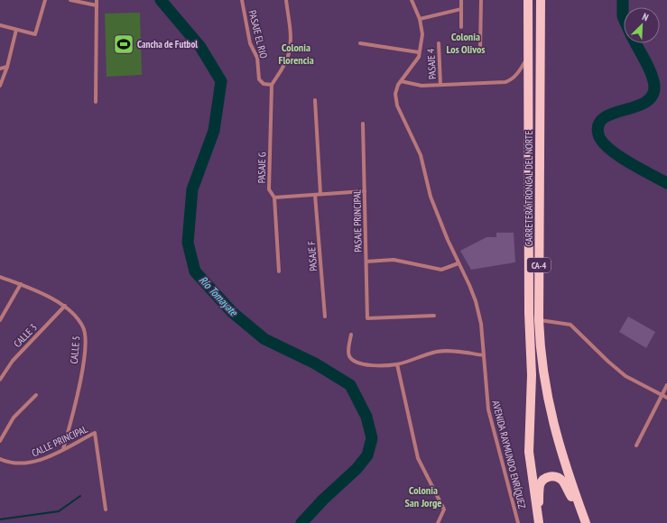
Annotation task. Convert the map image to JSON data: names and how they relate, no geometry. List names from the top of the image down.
{
  "streets": {
    "main road": ["CARRETERA TRONCAL DEL NORTE", "CA-4"],
    "street": [
      "PASAJE EL RIO",
      "PASAJE 4",
      "PASAJE G",
      "PASAJE PRINCIPAL",
      "PASAJE F",
      "CALLE 3",
      "CALLE 5",
      "CALLE PRINCIPAL",
      "AVENIDA RAYMUNDO ENRÍQUEZ"
    ]
  },
  "crossings": [
    ["PASAJE EL RIO", "PASAJE G"],
    ["CALLE 3", "CALLE 5"],
    ["CALLE 5", "CALLE PRINCIPAL"]
  ],
  "districts": ["Colonia Los Olivos", "Colonia Florencia", "Colonia San Jorge"],
  "water": ["Río Tomayate"],
  "places": {
    "sports": ["Cancha de Futbol"]
  },
  "north": "top right"
}
